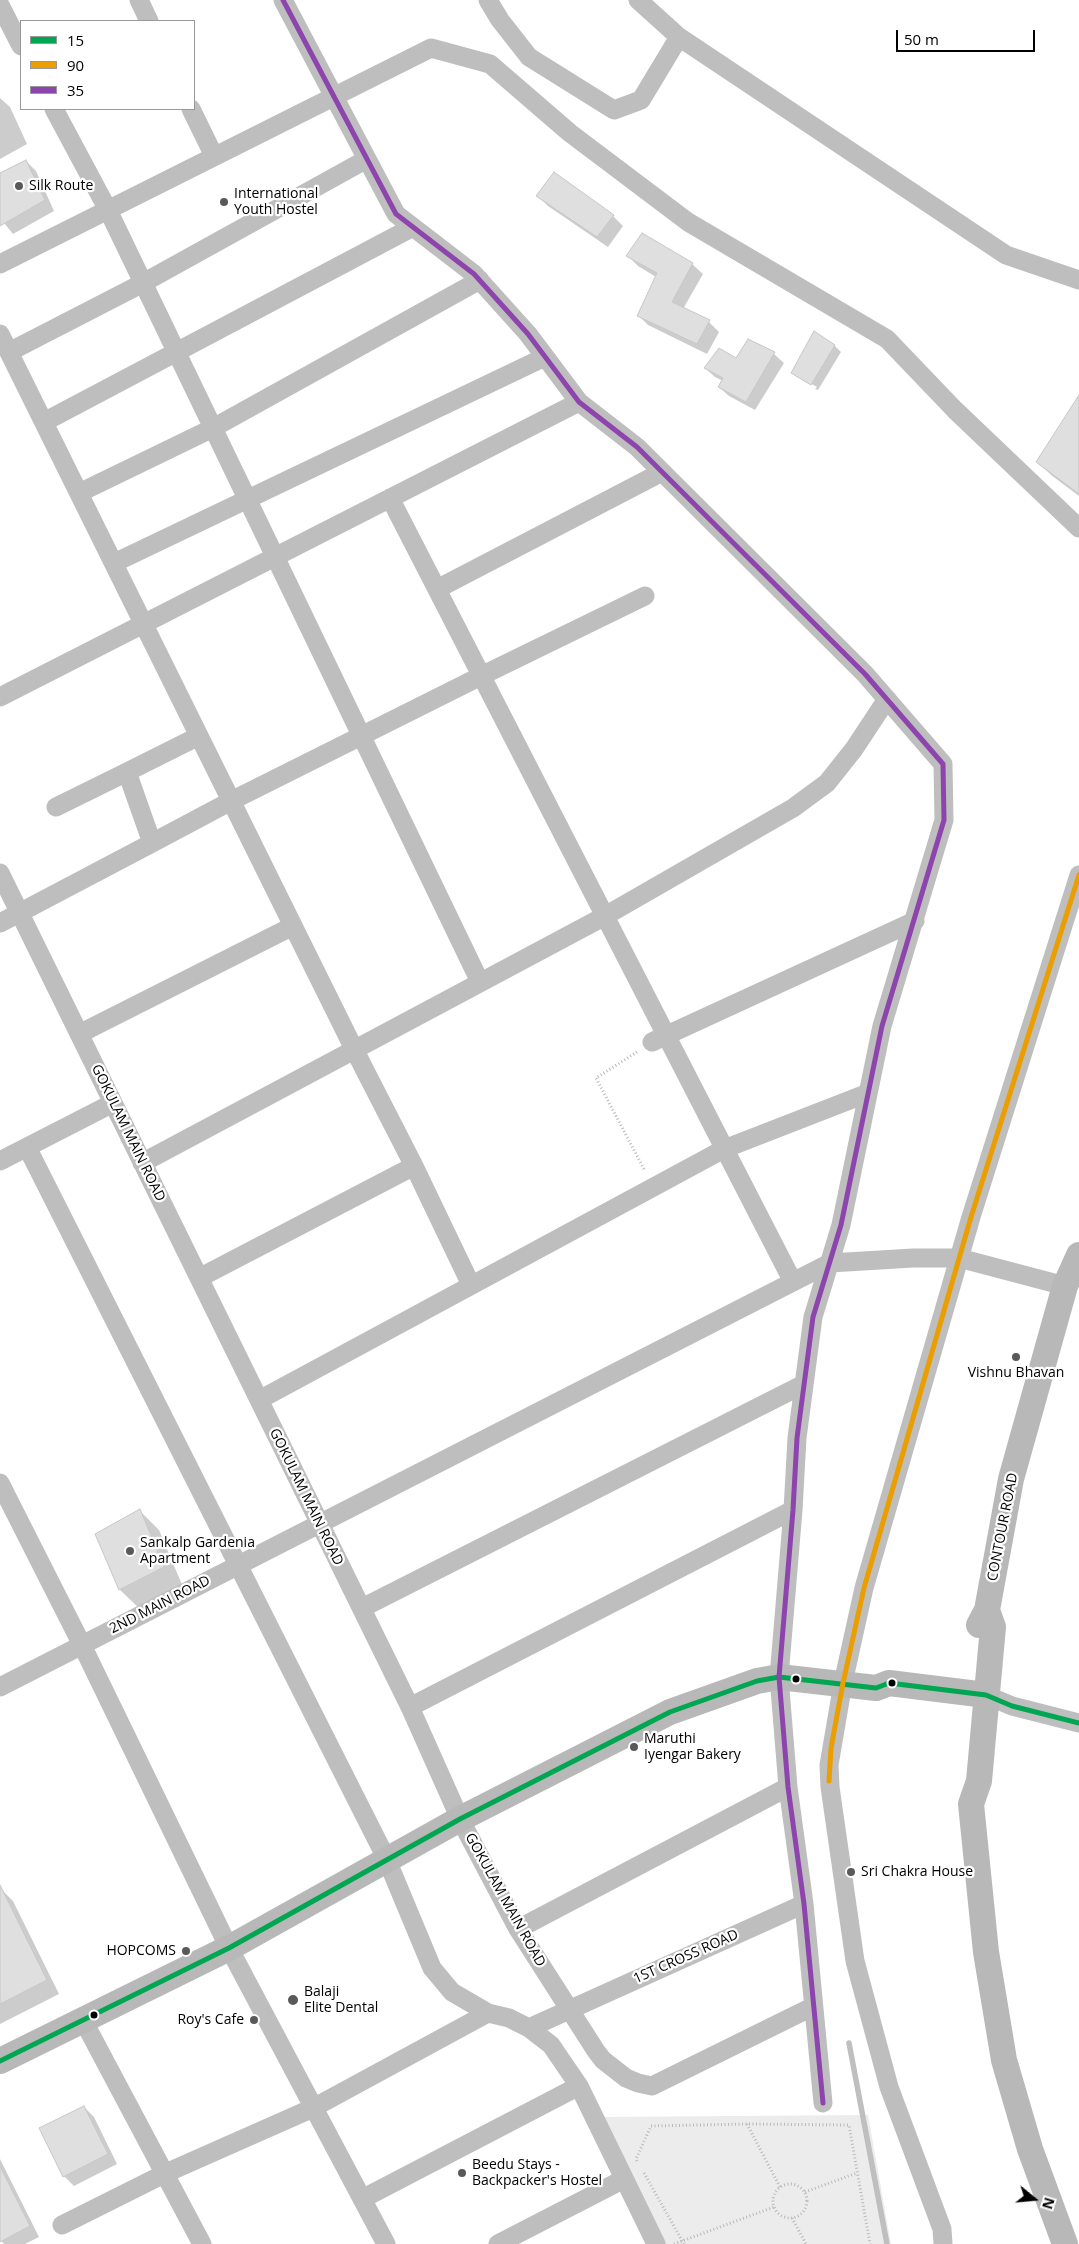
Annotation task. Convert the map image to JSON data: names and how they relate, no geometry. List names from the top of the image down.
{
  "streets": {
    "main road": ["CONTOUR ROAD"],
    "street": ["GOKULAM MAIN ROAD", "2ND MAIN ROAD", "1ST CROSS ROAD"]
  },
  "crossings": [
    ["GOKULAM MAIN ROAD", "2ND MAIN ROAD"],
    ["GOKULAM MAIN ROAD", "1ST CROSS ROAD"]
  ],
  "places": [
    "Silk Route",
    "International Youth Hostel",
    "Vishnu Bhavan",
    "Sankalp Gardenia Apartment",
    "Maruthi Iyengar Bakery",
    "Sri Chakra House",
    "HOPCOMS",
    "Balaji Elite Dental",
    "Roy's Cafe",
    "Beedu Stays - Backpacker's Hostel"
  ],
  "lines": ["transit line 35", "transit line 90", "transit line 15"],
  "legend": ["15", "90", "35"],
  "scale_bar": "50 m",
  "north": "right"
}
